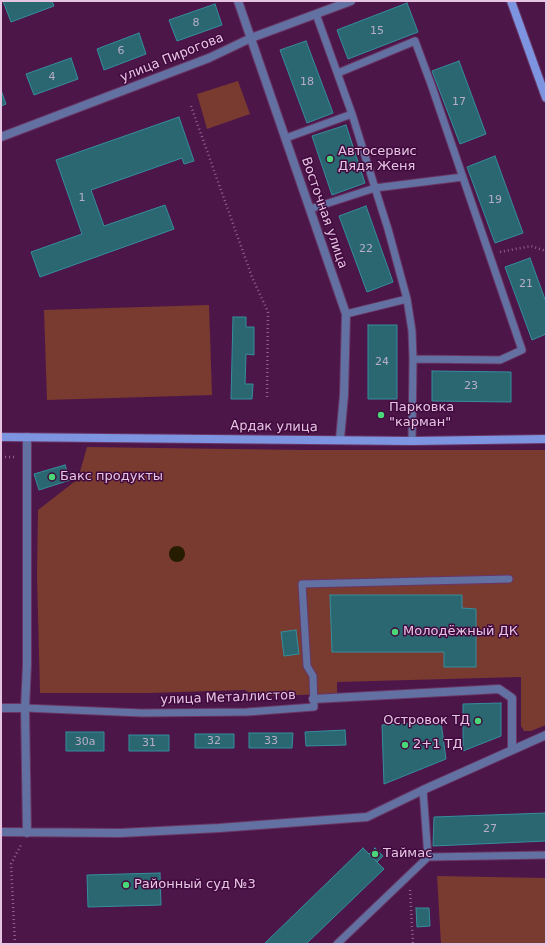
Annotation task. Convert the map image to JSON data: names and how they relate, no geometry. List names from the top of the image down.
{
  "streets": {
    "street": [
      "улица Пирогова",
      "Восточная улица",
      "Ардак улица",
      "улица Металлистов"
    ]
  },
  "crossings": [
    ["улица Пирогова", "Восточная улица"],
    ["Восточная улица", "Ардак улица"]
  ],
  "places": [
    "Автосервис Дядя Женя",
    "Парковка \"карман\"",
    "Бакс продукты",
    "Молодёжный ДК",
    "Островок ТД",
    "2+1 ТД",
    "Таймас",
    "Районный суд №3"
  ],
  "house_numbers": [
    "8",
    "15",
    "6",
    "4",
    "18",
    "17",
    "1",
    "19",
    "22",
    "21",
    "24",
    "23",
    "32",
    "33",
    "30а",
    "31",
    "27"
  ]
}
